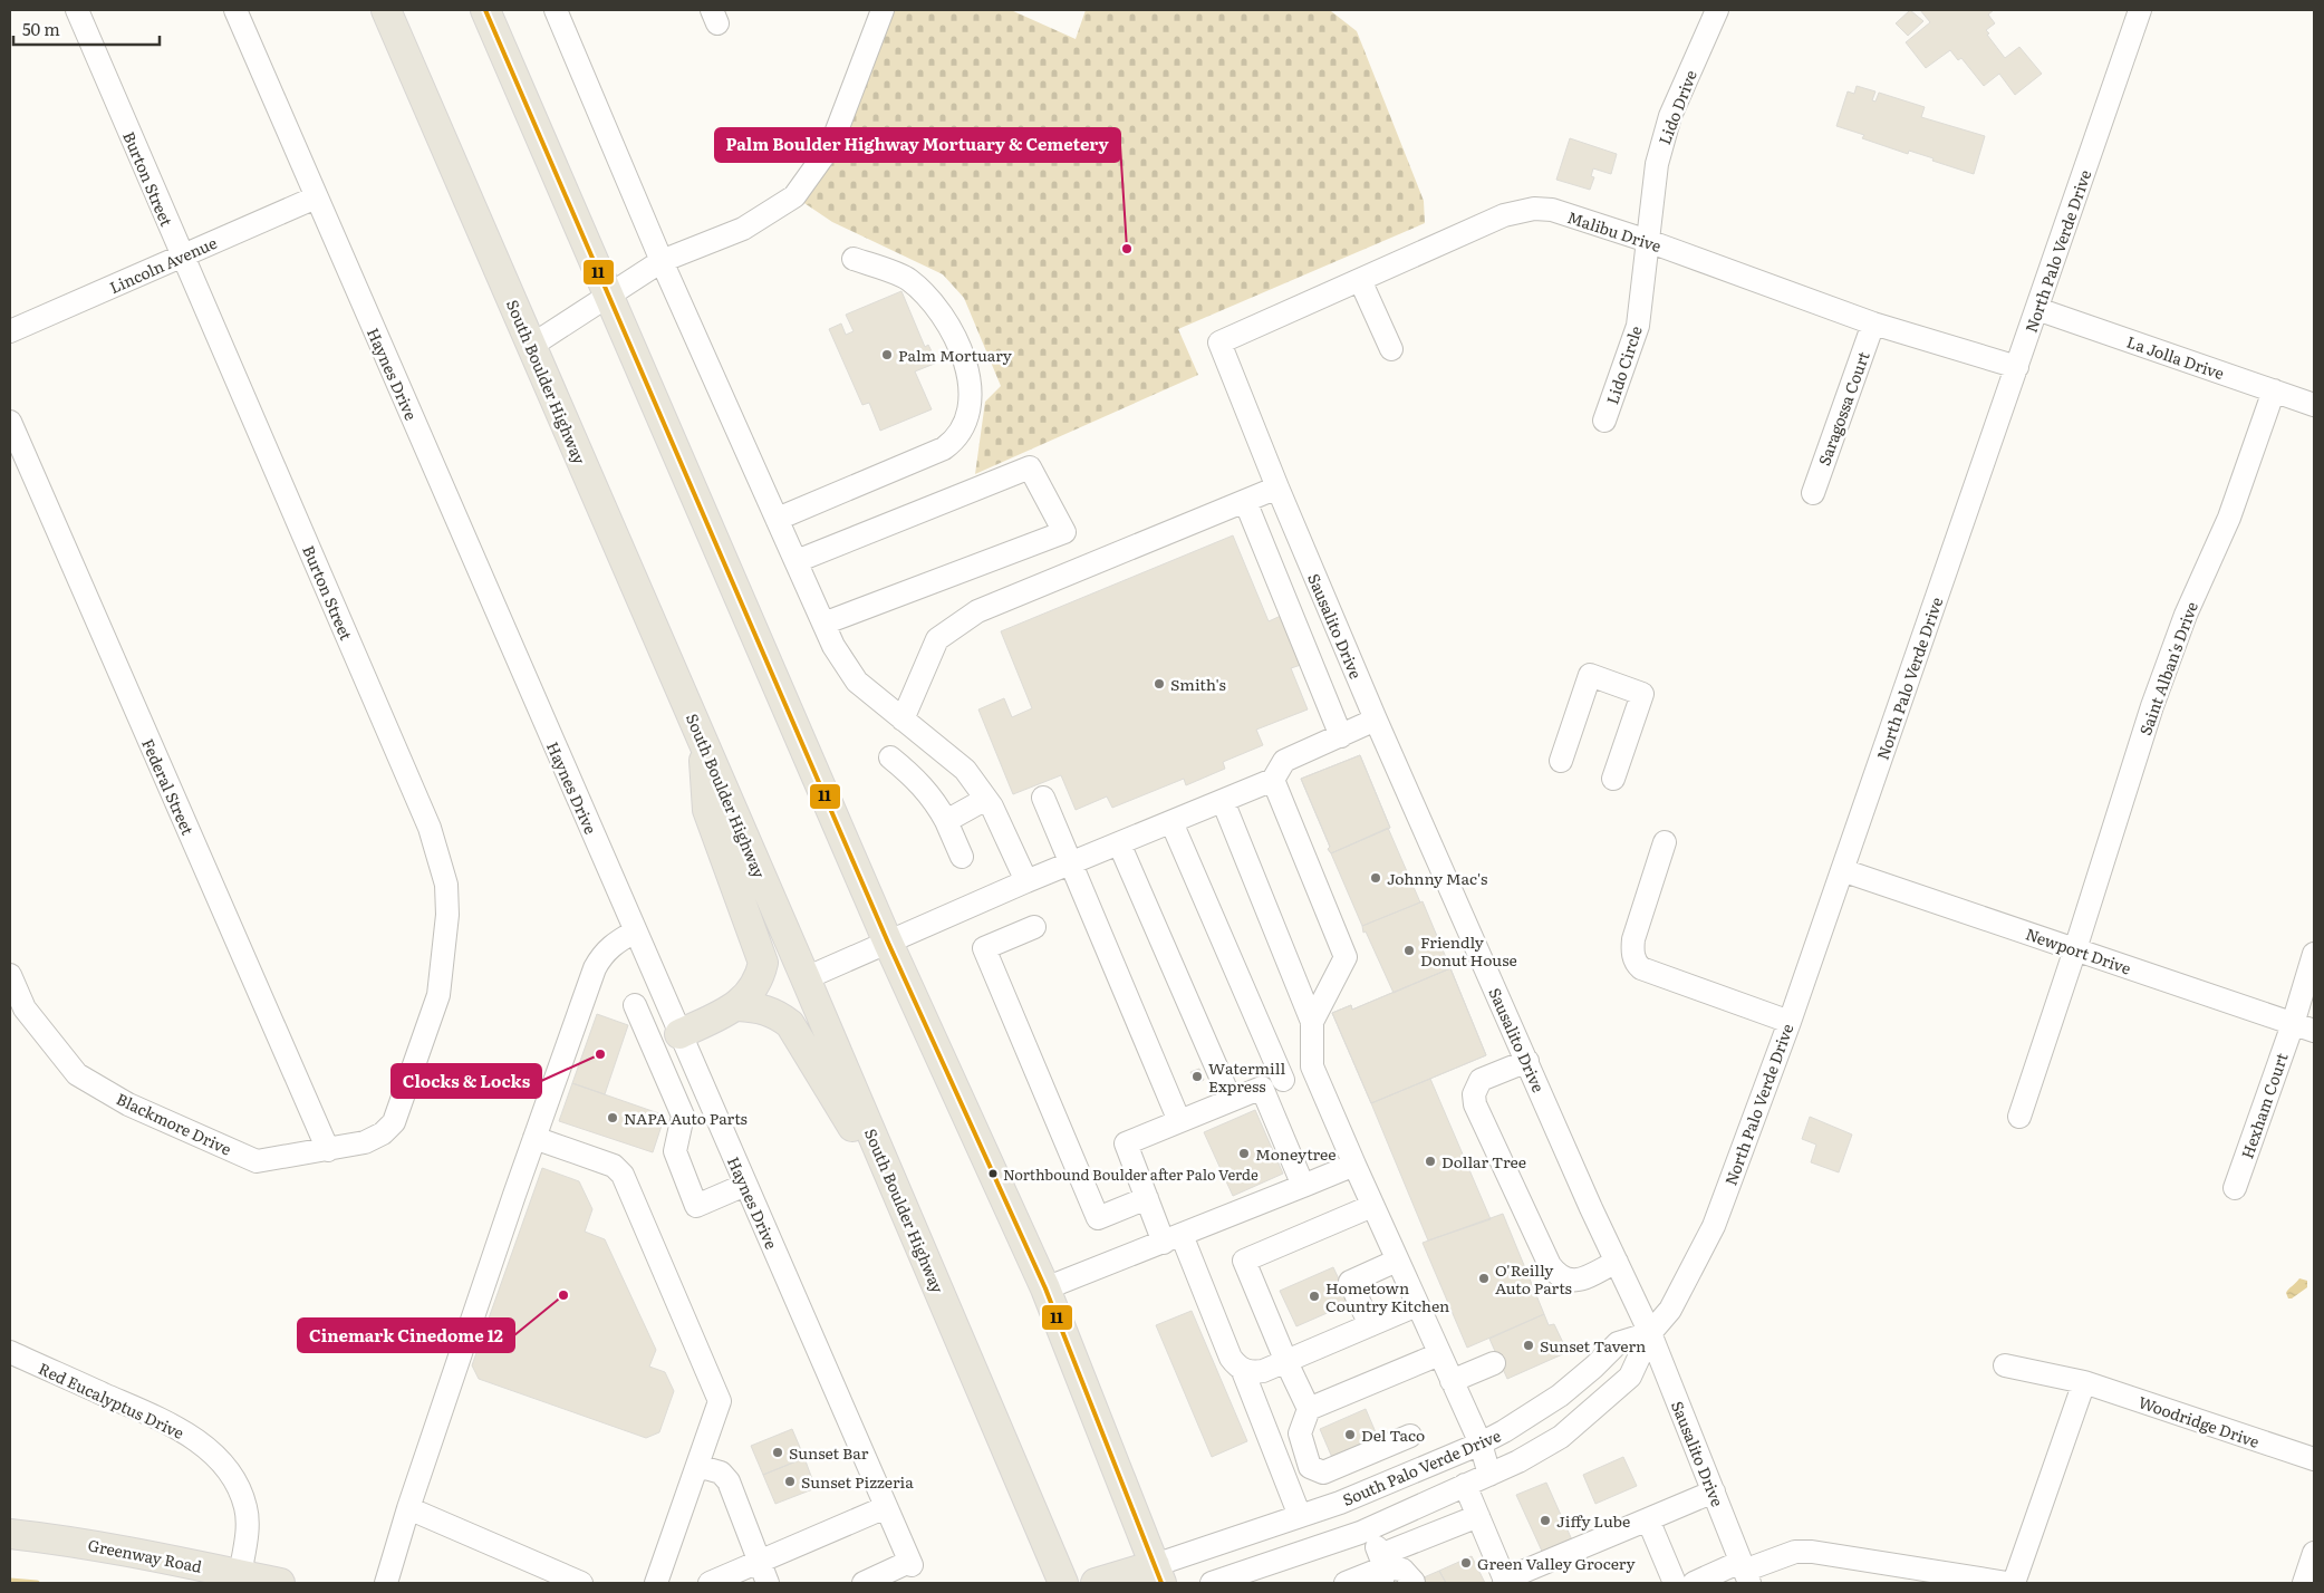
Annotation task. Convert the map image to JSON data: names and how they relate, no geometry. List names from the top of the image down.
{
  "streets": {
    "main road": ["South Boulder Highway", "Greenway Road"],
    "street": [
      "Lido Drive",
      "Burton Street",
      "Malibu Drive",
      "North Palo Verde Drive",
      "Lincoln Avenue",
      "La Jolla Drive",
      "Lido Circle",
      "Haynes Drive",
      "Saragossa Court",
      "Sausalito Drive",
      "Saint Alban's Drive",
      "Federal Street",
      "Newport Drive",
      "Hexham Court",
      "Blackmore Drive",
      "Red Eucalyptus Drive",
      "Woodridge Drive",
      "South Palo Verde Drive"
    ]
  },
  "crossings": [
    ["Lido Drive", "Malibu Drive"],
    ["Lido Drive", "Lido Circle"],
    ["Burton Street", "Lincoln Avenue"],
    ["Burton Street", "Federal Street"],
    ["Burton Street", "Blackmore Drive"],
    ["Malibu Drive", "North Palo Verde Drive"],
    ["Malibu Drive", "Lido Circle"],
    ["Malibu Drive", "Saragossa Court"],
    ["Malibu Drive", "Sausalito Drive"],
    ["North Palo Verde Drive", "La Jolla Drive"],
    ["North Palo Verde Drive", "Sausalito Drive"],
    ["North Palo Verde Drive", "Newport Drive"],
    ["North Palo Verde Drive", "South Palo Verde Drive"],
    ["Lincoln Avenue", "Haynes Drive"],
    ["La Jolla Drive", "Saint Alban's Drive"],
    ["Sausalito Drive", "South Palo Verde Drive"],
    ["Saint Alban's Drive", "Newport Drive"],
    ["Federal Street", "Blackmore Drive"],
    ["Newport Drive", "Hexham Court"],
    ["Red Eucalyptus Drive", "Greenway Road"]
  ],
  "places": [
    "Palm Boulder Highway Mortuary & Cemetery",
    "Palm Mortuary",
    "Smith's",
    "Johnny Mac's",
    "Friendly Donut House",
    "Clocks & Locks",
    "Watermill Express",
    "NAPA Auto Parts",
    "Moneytree",
    "Dollar Tree",
    "Northbound Boulder after Palo Verde",
    "O'Reilly Auto Parts",
    "Cinemark Cinedome 12",
    "Hometown Country Kitchen",
    "Sunset Tavern",
    "Del Taco",
    "Sunset Bar",
    "Sunset Pizzeria",
    "Jiffy Lube",
    "Green Valley Grocery"
  ],
  "lines": ["transit line 11"],
  "scale_bar": "50 m"
}
